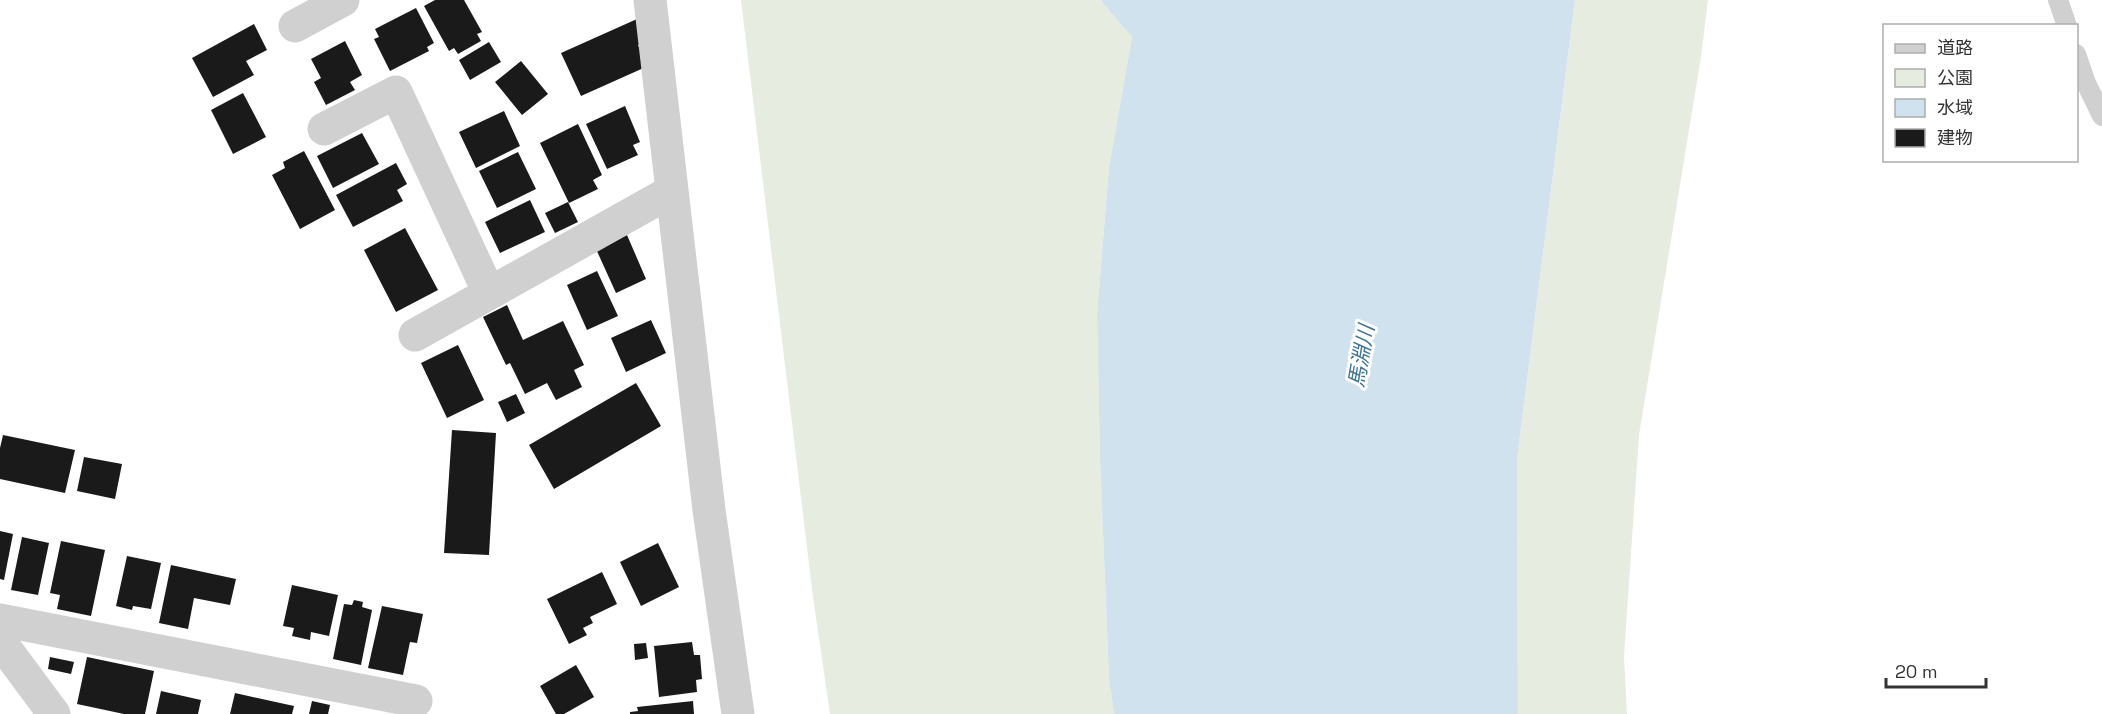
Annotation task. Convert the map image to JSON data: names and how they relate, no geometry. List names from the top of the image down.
{
  "water": ["馬淵川"],
  "legend": [
    "道路",
    "公園",
    "水域",
    "建物"
  ],
  "scale_bar": "20 m"
}
